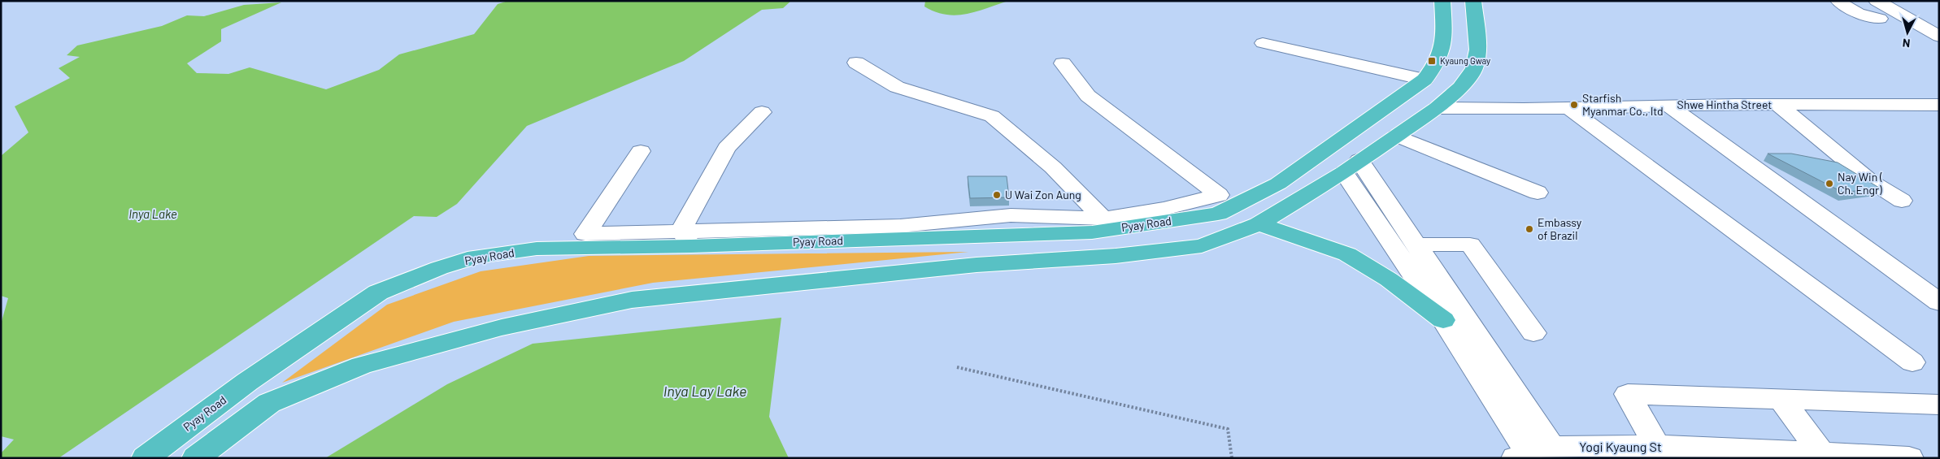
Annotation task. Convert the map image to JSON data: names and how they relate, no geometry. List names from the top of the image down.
{
  "streets": {
    "highway": ["Pyay Road"],
    "street": ["Shwe Hintha Street", "Yogi Kyaung St"]
  },
  "water": ["Inya Lake", "Inya Lay Lake"],
  "places": {
    "transit": ["Kyaung Gway"],
    "other": [
      "Starfish Myanmar Co., ltd",
      "Nay Win ( Ch. Engr)",
      "U Wai Zon Aung",
      "Embassy of Brazil"
    ]
  },
  "north": "bottom"
}
